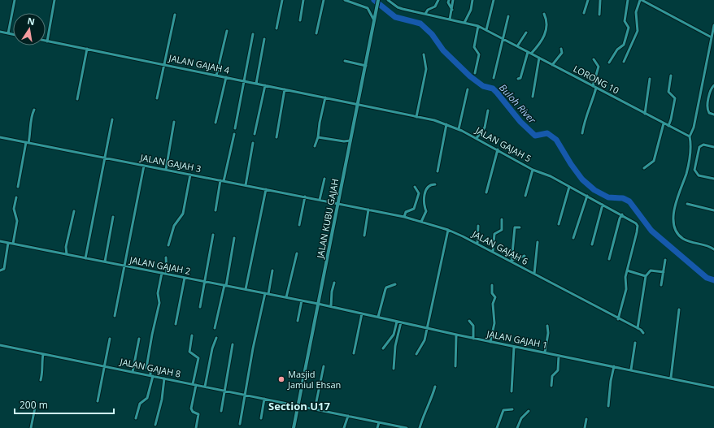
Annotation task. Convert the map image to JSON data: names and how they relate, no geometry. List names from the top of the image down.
{
  "streets": {
    "street": [
      "JALAN GAJAH 4",
      "LORONG 10",
      "JALAN GAJAH 5",
      "JALAN GAJAH 3",
      "JALAN KUBU GAJAH",
      "JALAN GAJAH 6",
      "JALAN GAJAH 2",
      "JALAN GAJAH 1",
      "JALAN GAJAH 8"
    ]
  },
  "crossings": [
    ["JALAN GAJAH 4", "JALAN GAJAH 5"],
    ["JALAN GAJAH 4", "JALAN KUBU GAJAH"],
    ["JALAN GAJAH 5", "JALAN KUBU GAJAH"],
    ["JALAN GAJAH 3", "JALAN KUBU GAJAH"],
    ["JALAN GAJAH 3", "JALAN GAJAH 6"],
    ["JALAN KUBU GAJAH", "JALAN GAJAH 6"],
    ["JALAN KUBU GAJAH", "JALAN GAJAH 2"],
    ["JALAN KUBU GAJAH", "JALAN GAJAH 1"],
    ["JALAN KUBU GAJAH", "JALAN GAJAH 8"],
    ["JALAN GAJAH 2", "JALAN GAJAH 1"]
  ],
  "districts": ["Section U17"],
  "water": ["Buloh River"],
  "places": ["Masjid Jamiul Ehsan"],
  "scale_bar": "200 m",
  "north": "top"
}
